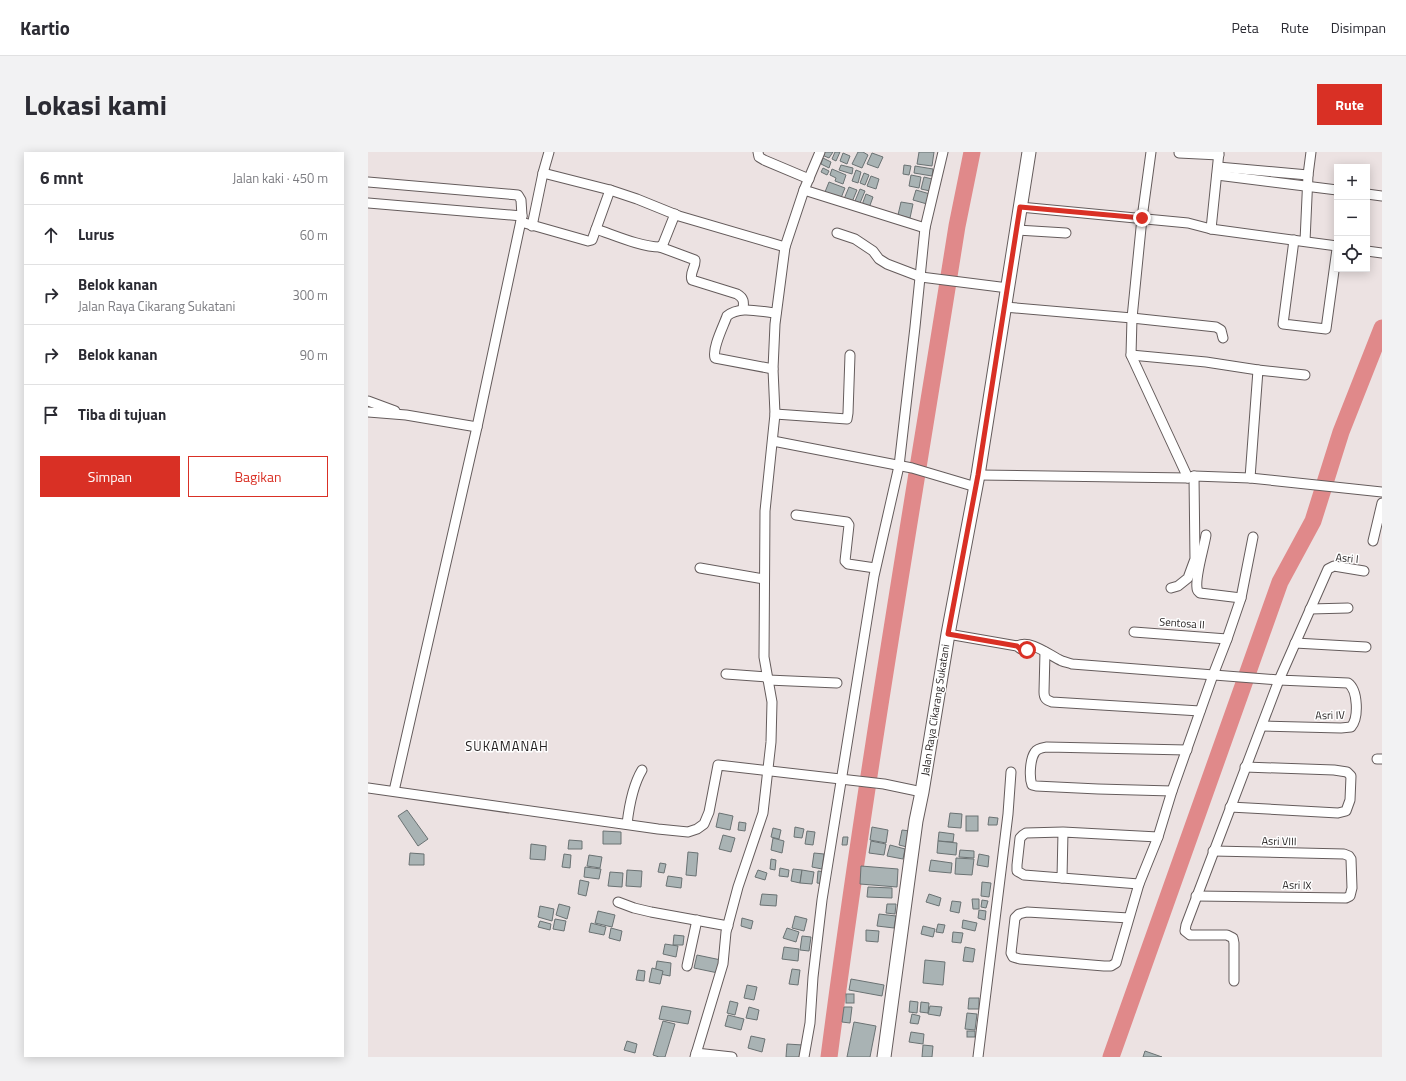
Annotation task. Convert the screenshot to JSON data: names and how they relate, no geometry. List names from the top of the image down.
{
  "streets": {
    "main road": ["Jalan Raya Cikarang Sukatani"],
    "street": [
      "Asri I",
      "Sentosa II",
      "Asri IV",
      "Asri VIII",
      "Asri IX"
    ]
  },
  "crossings": [
    ["Asri VIII", "Asri IX"]
  ],
  "districts": ["SUKAMANAH"],
  "page": {
    "header": "Kartio",
    "nav": ["Peta", "Rute", "Disimpan"],
    "title": "Lokasi kami",
    "buttons": [
      "Rute",
      ["Simpan", "Bagikan"]
    ],
    "heading": ["6 mnt", "Jalan kaki · 450 m"],
    "map_buttons": ["+", "−"],
    "list": [
      ["Lurus", "60 m"],
      ["Belok kanan", "Jalan Raya Cikarang Sukatani", "300 m"],
      ["Belok kanan", "90 m"],
      "Tiba di tujuan"
    ]
  }
}
